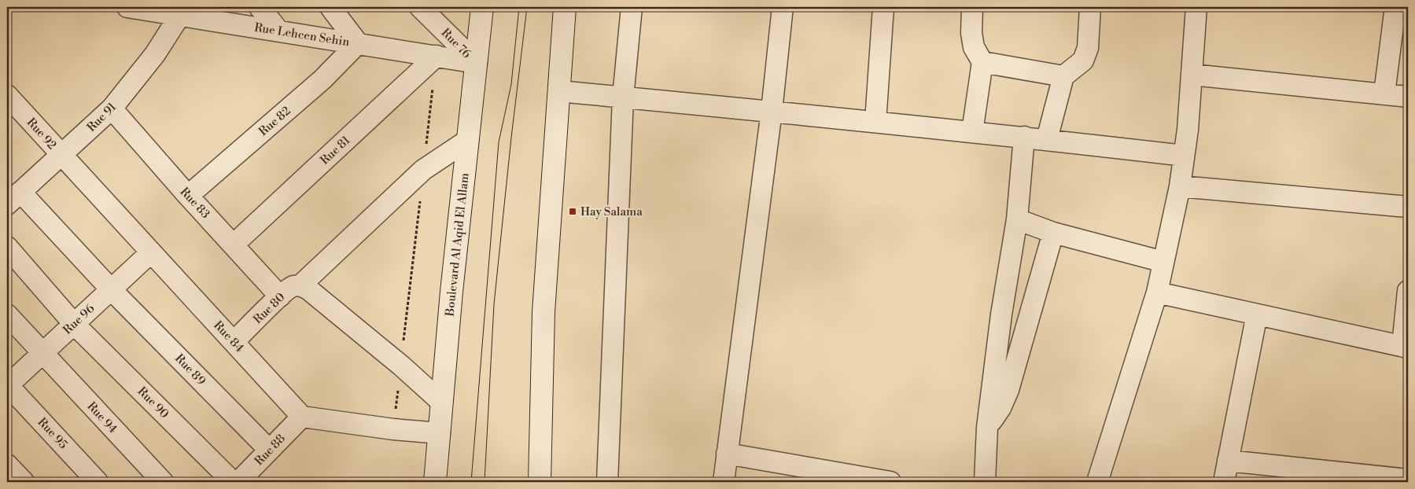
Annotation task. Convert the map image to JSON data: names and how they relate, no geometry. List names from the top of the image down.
{
  "streets": {
    "main road": ["Boulevard Al Aqid El Allam"],
    "street": [
      "Rue Lehcen Sehin",
      "Rue 76",
      "Rue 91",
      "Rue 82",
      "Rue 92",
      "Rue 81",
      "Rue 83",
      "Rue 80",
      "Rue 96",
      "Rue 84",
      "Rue 89",
      "Rue 90",
      "Rue 94",
      "Rue 95",
      "Rue 88"
    ]
  },
  "crossings": [
    ["Rue Lehcen Sehin", "Rue 76"],
    ["Rue Lehcen Sehin", "Rue 91"],
    ["Rue Lehcen Sehin", "Rue 82"],
    ["Rue Lehcen Sehin", "Rue 81"],
    ["Rue Lehcen Sehin", "Boulevard Al Aqid El Allam"],
    ["Rue 76", "Boulevard Al Aqid El Allam"],
    ["Rue 91", "Rue 92"],
    ["Rue 91", "Rue 83"],
    ["Rue 91", "Rue 84"],
    ["Rue 91", "Rue 89"],
    ["Rue 82", "Rue 83"],
    ["Rue 92", "Rue 84"],
    ["Rue 81", "Rue 83"],
    ["Rue 83", "Rue 80"],
    ["Boulevard Al Aqid El Allam", "Rue 80"],
    ["Rue 80", "Rue 84"],
    ["Rue 96", "Rue 84"],
    ["Rue 96", "Rue 89"],
    ["Rue 96", "Rue 90"],
    ["Rue 96", "Rue 94"],
    ["Rue 96", "Rue 95"],
    ["Rue 84", "Rue 88"],
    ["Rue 89", "Rue 88"]
  ],
  "places": {
    "transit": ["Hay Salama"]
  }
}
